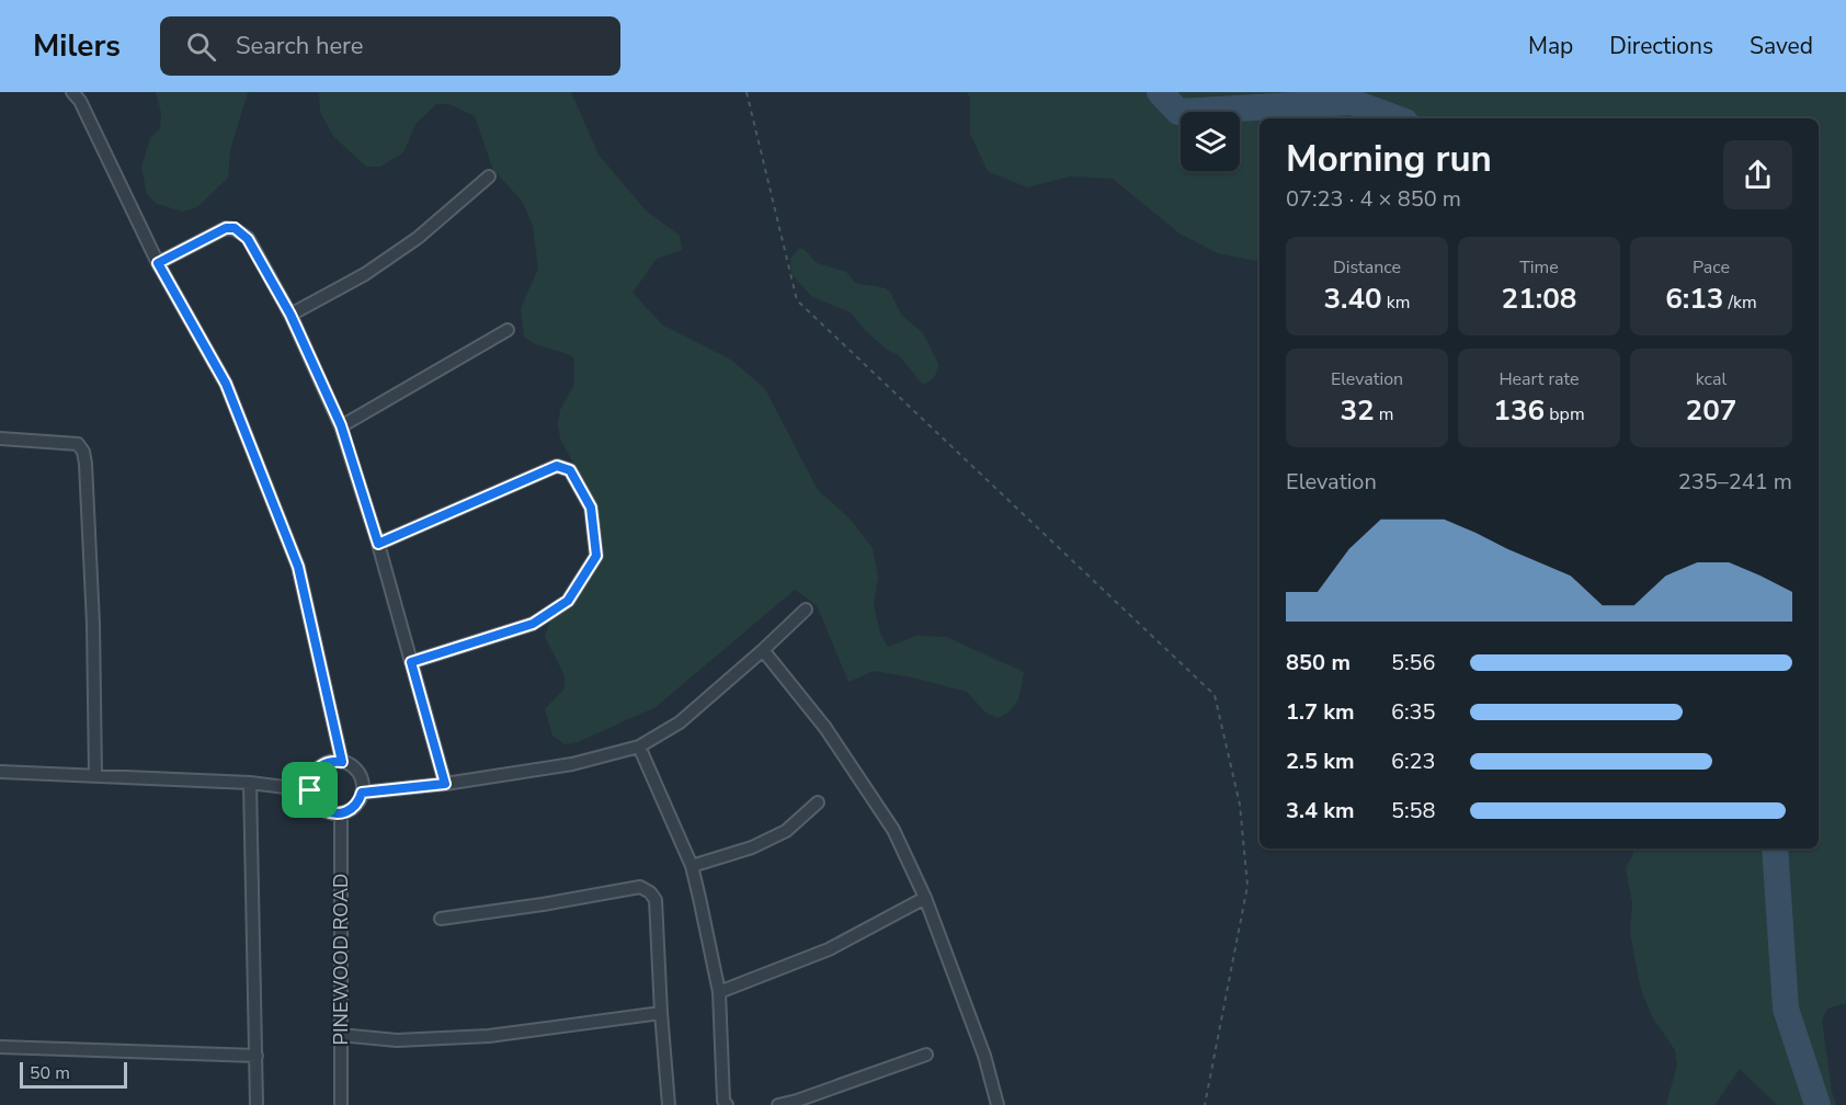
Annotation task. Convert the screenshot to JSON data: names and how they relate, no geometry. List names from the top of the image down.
{
  "streets": {
    "street": ["PINEWOOD ROAD"]
  },
  "scale_bar": "50 m",
  "page": {
    "header": "Milers",
    "search": "Search here",
    "nav": ["Map", "Directions", "Saved"],
    "heading": ["Morning run", "07:23 · 4 × 850 m"],
    "stats": [
      ["Distance", "3.40 km"],
      ["Time", "21:08"],
      ["Pace", "6:13 /km"],
      ["Elevation", "32 m"],
      ["Heart rate", "136 bpm"],
      ["kcal", "207"]
    ],
    "chart": ["Elevation", "235–241 m"],
    "list": [
      {
        "name": "850 m",
        "note": "5:56"
      },
      {
        "name": "1.7 km",
        "note": "6:35"
      },
      {
        "name": "2.5 km",
        "note": "6:23"
      },
      {
        "name": "3.4 km",
        "note": "5:58"
      }
    ],
    "scale": "50 m"
  }
}
